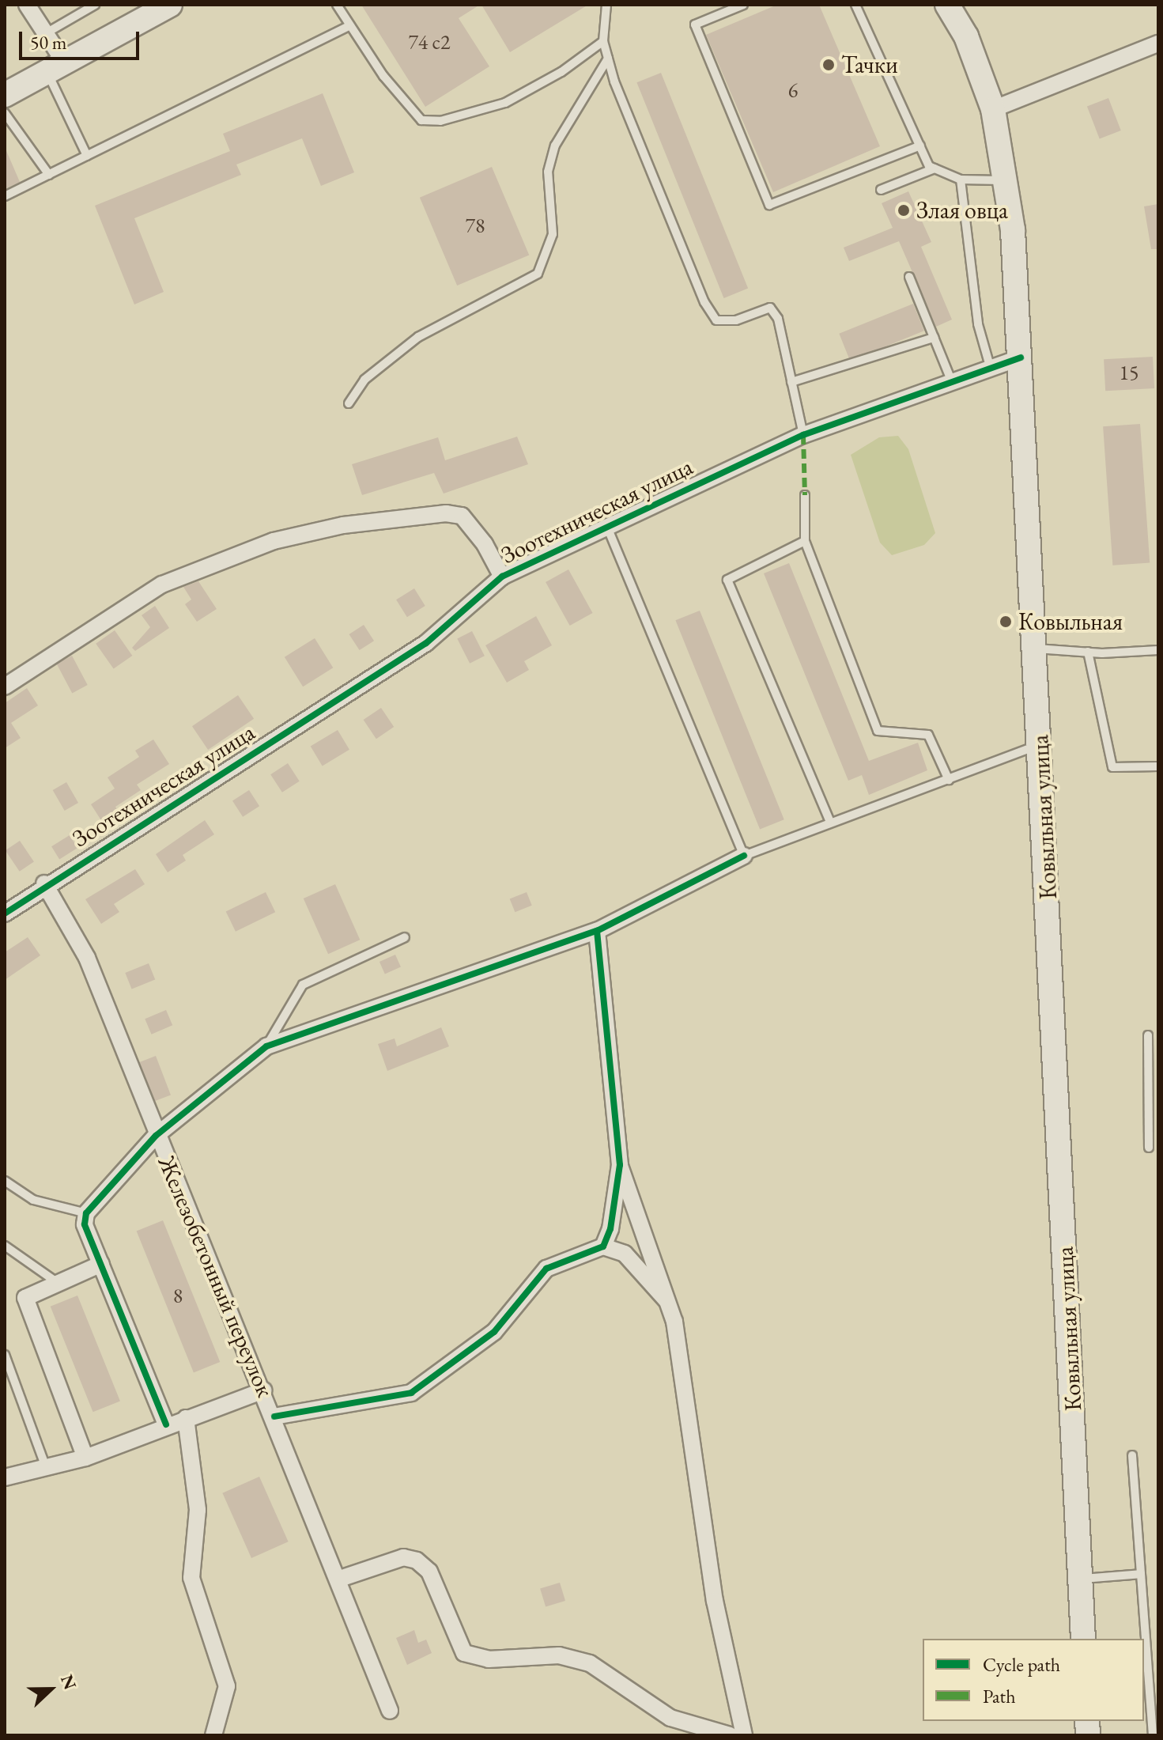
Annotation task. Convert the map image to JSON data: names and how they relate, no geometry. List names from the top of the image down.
{
  "streets": {
    "main road": ["Ковыльная улица"],
    "street": ["Зоотехническая улица", "Железобетонный переулок"]
  },
  "crossings": [
    ["Зоотехническая улица", "Ковыльная улица"],
    ["Зоотехническая улица", "Железобетонный переулок"]
  ],
  "places": ["Тачки", "Злая овца", "Ковыльная"],
  "house_numbers": [
    "74 с2",
    "6",
    "78",
    "15",
    "8"
  ],
  "legend": ["Cycle path", "Path"],
  "scale_bar": "50 m",
  "north": "right"
}
